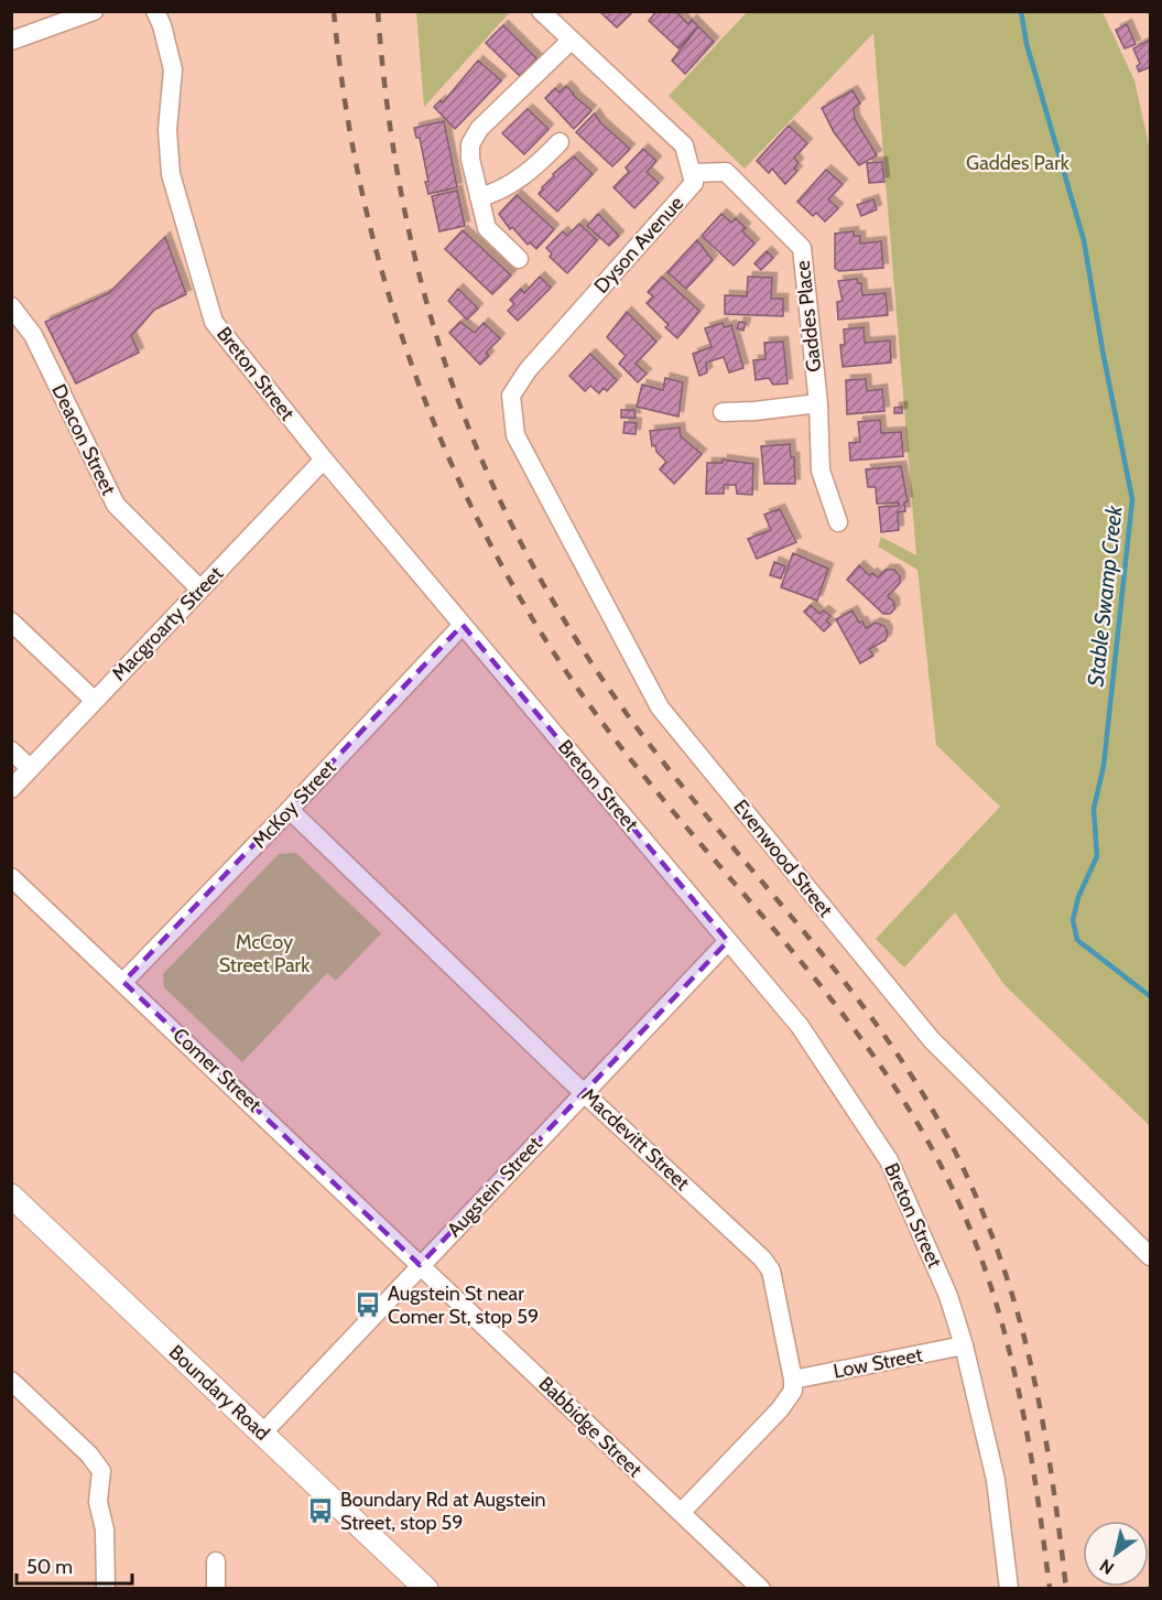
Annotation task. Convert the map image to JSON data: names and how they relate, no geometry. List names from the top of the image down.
{
  "streets": {
    "main road": ["Boundary Road"],
    "street": [
      "Dyson Avenue",
      "Gaddes Place",
      "Breton Street",
      "Deacon Street",
      "Macgroarty Street",
      "McKoy Street",
      "Evenwood Street",
      "Comer Street",
      "Macdevitt Street",
      "Augstein Street",
      "Low Street",
      "Babbidge Street"
    ]
  },
  "crossings": [
    ["Dyson Avenue", "Gaddes Place"],
    ["Dyson Avenue", "Evenwood Street"],
    ["Breton Street", "Macgroarty Street"],
    ["Breton Street", "McKoy Street"],
    ["Breton Street", "Augstein Street"],
    ["Breton Street", "Low Street"],
    ["Deacon Street", "Macgroarty Street"],
    ["McKoy Street", "Comer Street"],
    ["McKoy Street", "Macdevitt Street"],
    ["Comer Street", "Augstein Street"],
    ["Comer Street", "Babbidge Street"],
    ["Macdevitt Street", "Augstein Street"],
    ["Macdevitt Street", "Low Street"],
    ["Augstein Street", "Boundary Road"],
    ["Augstein Street", "Babbidge Street"]
  ],
  "water": ["Stable Swamp Creek"],
  "parks": ["Gaddes Park", "McCoy Street Park"],
  "places": {
    "bus stop": ["Augstein St near Comer St, stop 59", "Boundary Rd at Augstein Street, stop 59"]
  },
  "scale_bar": "50 m",
  "north": "bottom left"
}
